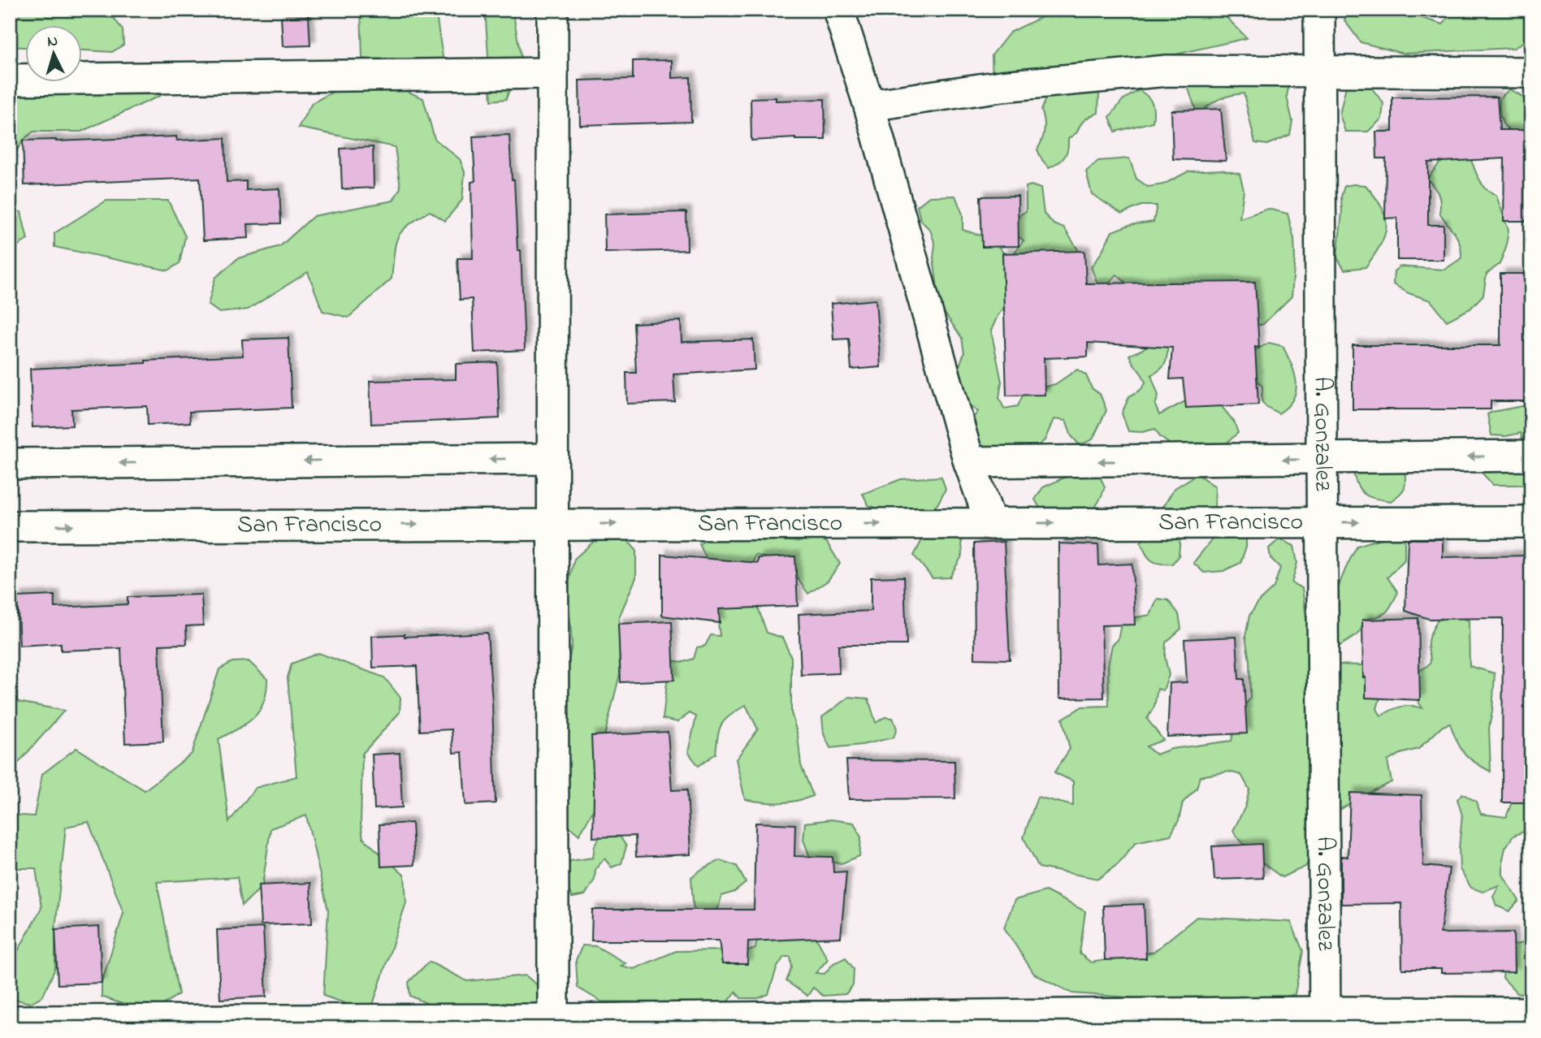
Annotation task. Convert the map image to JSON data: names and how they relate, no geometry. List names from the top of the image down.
{
  "streets": {
    "street": ["A. Gonzalez", "San Francisco"]
  },
  "crossings": [
    ["A. Gonzalez", "San Francisco"]
  ],
  "north": "top"
}
